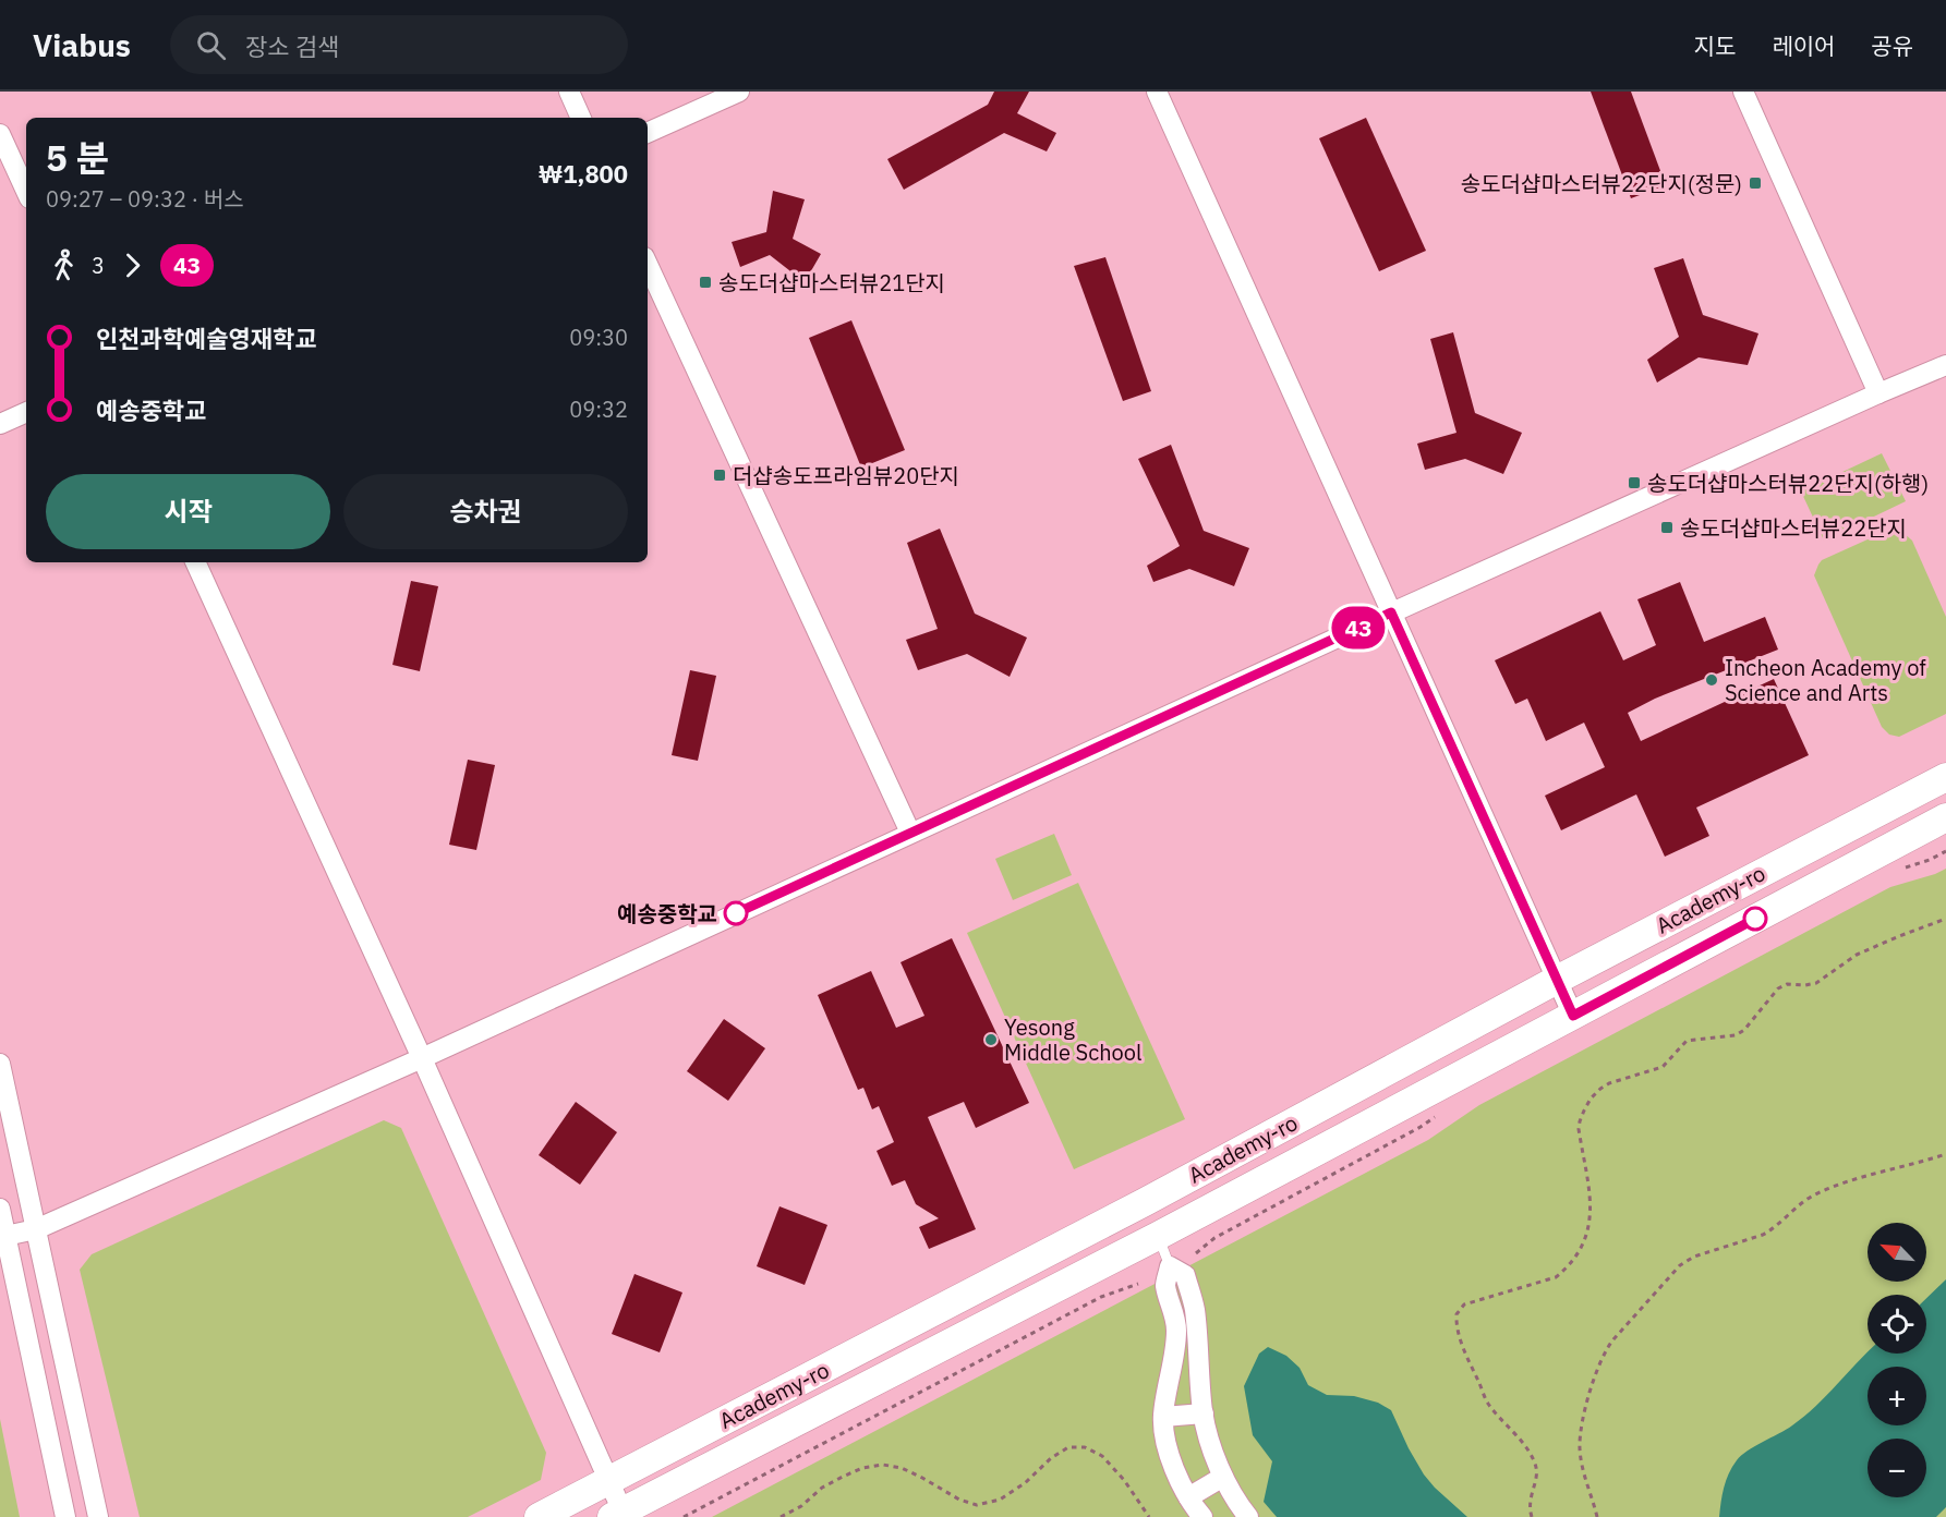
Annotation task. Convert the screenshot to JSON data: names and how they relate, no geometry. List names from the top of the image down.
{
  "streets": {
    "main road": ["Academy-ro"]
  },
  "places": {
    "transit": [
      "송도더샵마스터뷰22단지(정문)",
      "송도더샵마스터뷰21단지",
      "더샵송도프라임뷰20단지",
      "송도더샵마스터뷰22단지(하행)",
      "송도더샵마스터뷰22단지"
    ],
    "other": ["Incheon Academy of Science and Arts", "예송중학교", "Yesong Middle School"]
  },
  "lines": ["bus line 43"],
  "north": "top left",
  "page": {
    "header": "Viabus",
    "search": "장소 검색",
    "nav": ["지도", "레이어", "공유"],
    "on_map": "43",
    "heading": ["5 분", "09:27 – 09:32 · 버스", "₩1,800"],
    "legs": ["3", "43"],
    "list": [
      {
        "name": "인천과학예술영재학교",
        "value": "09:30"
      },
      {
        "name": "예송중학교",
        "value": "09:32"
      }
    ],
    "buttons": ["시작", "승차권"],
    "map_buttons": ["+", "−"]
  }
}
